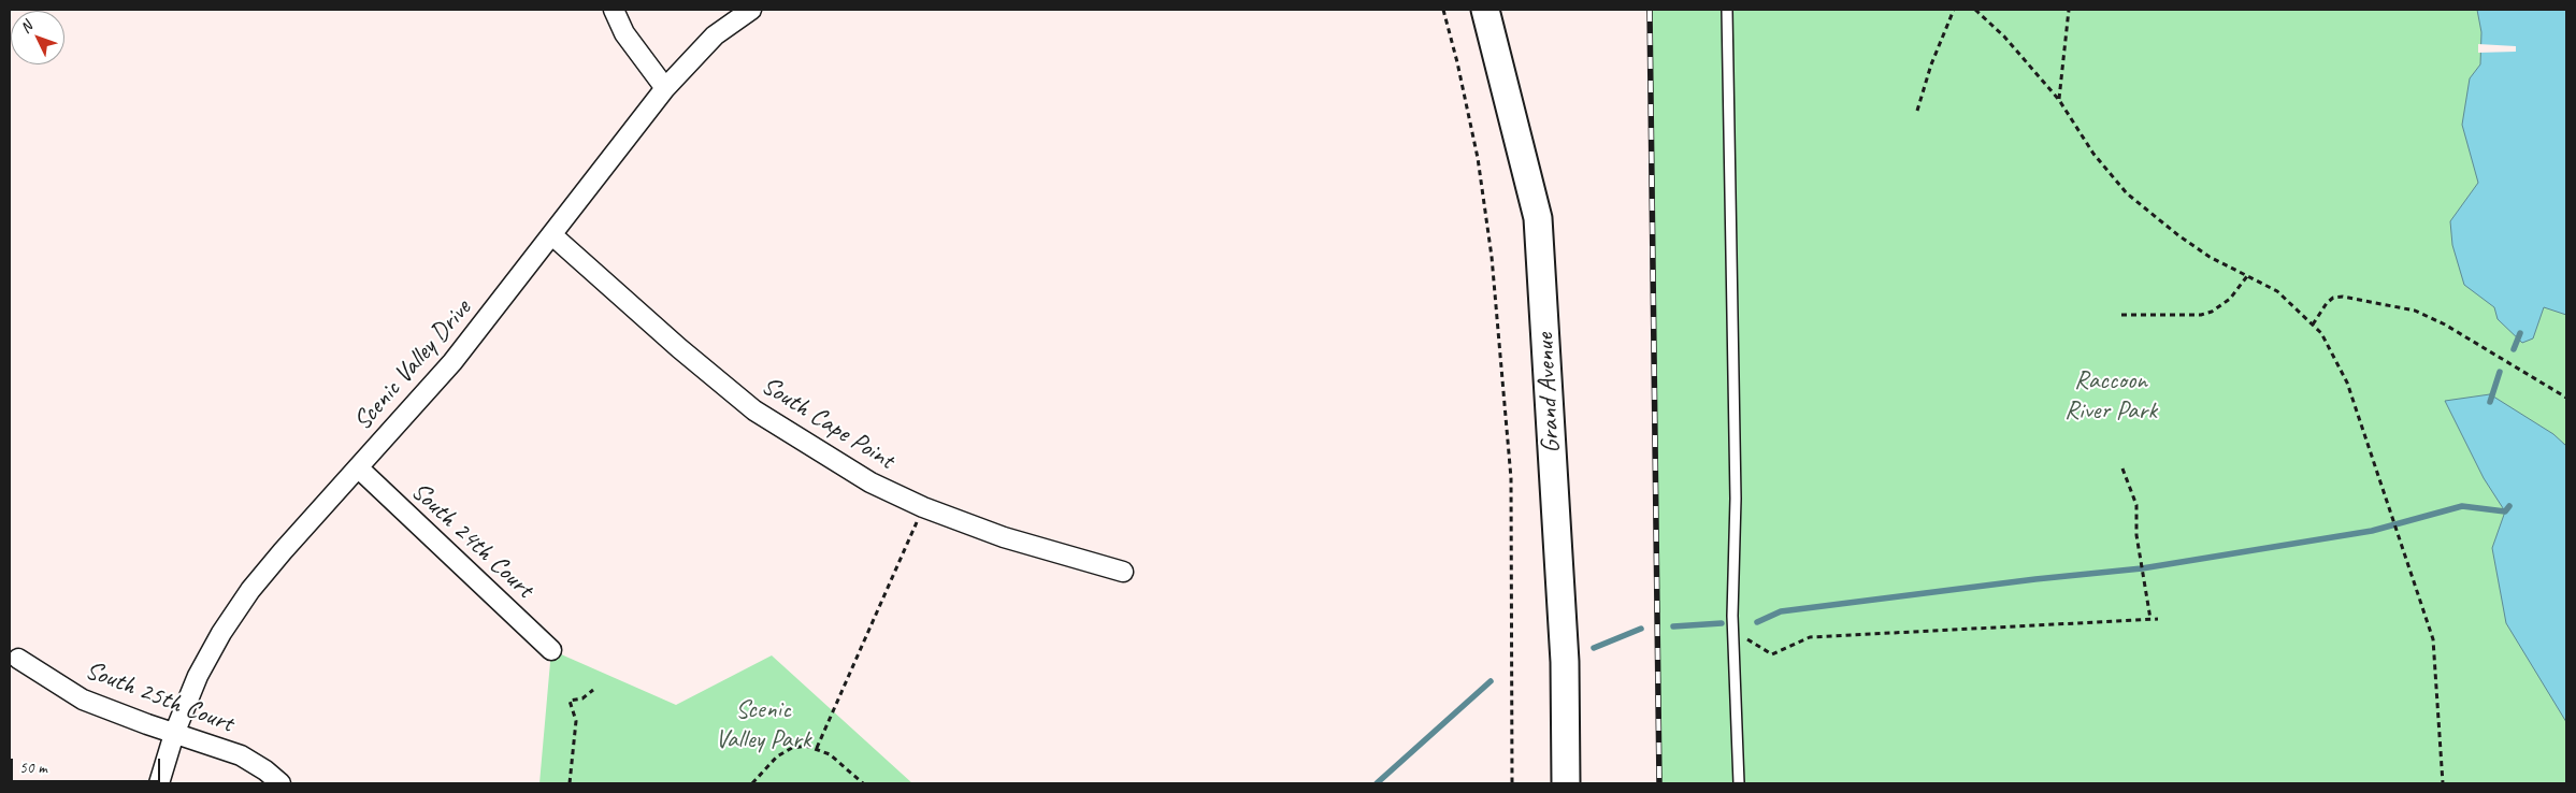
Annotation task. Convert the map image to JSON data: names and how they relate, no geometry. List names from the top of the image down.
{
  "streets": {
    "main road": ["Grand Avenue"],
    "street": [
      "Scenic Valley Drive",
      "South Cape Point",
      "South 24th Court",
      "South 25th Court"
    ]
  },
  "crossings": [
    ["Scenic Valley Drive", "South Cape Point"],
    ["Scenic Valley Drive", "South 24th Court"],
    ["Scenic Valley Drive", "South 25th Court"]
  ],
  "parks": ["Raccoon River Park", "Scenic Valley Park"],
  "scale_bar": "50 m",
  "north": "top left"
}
